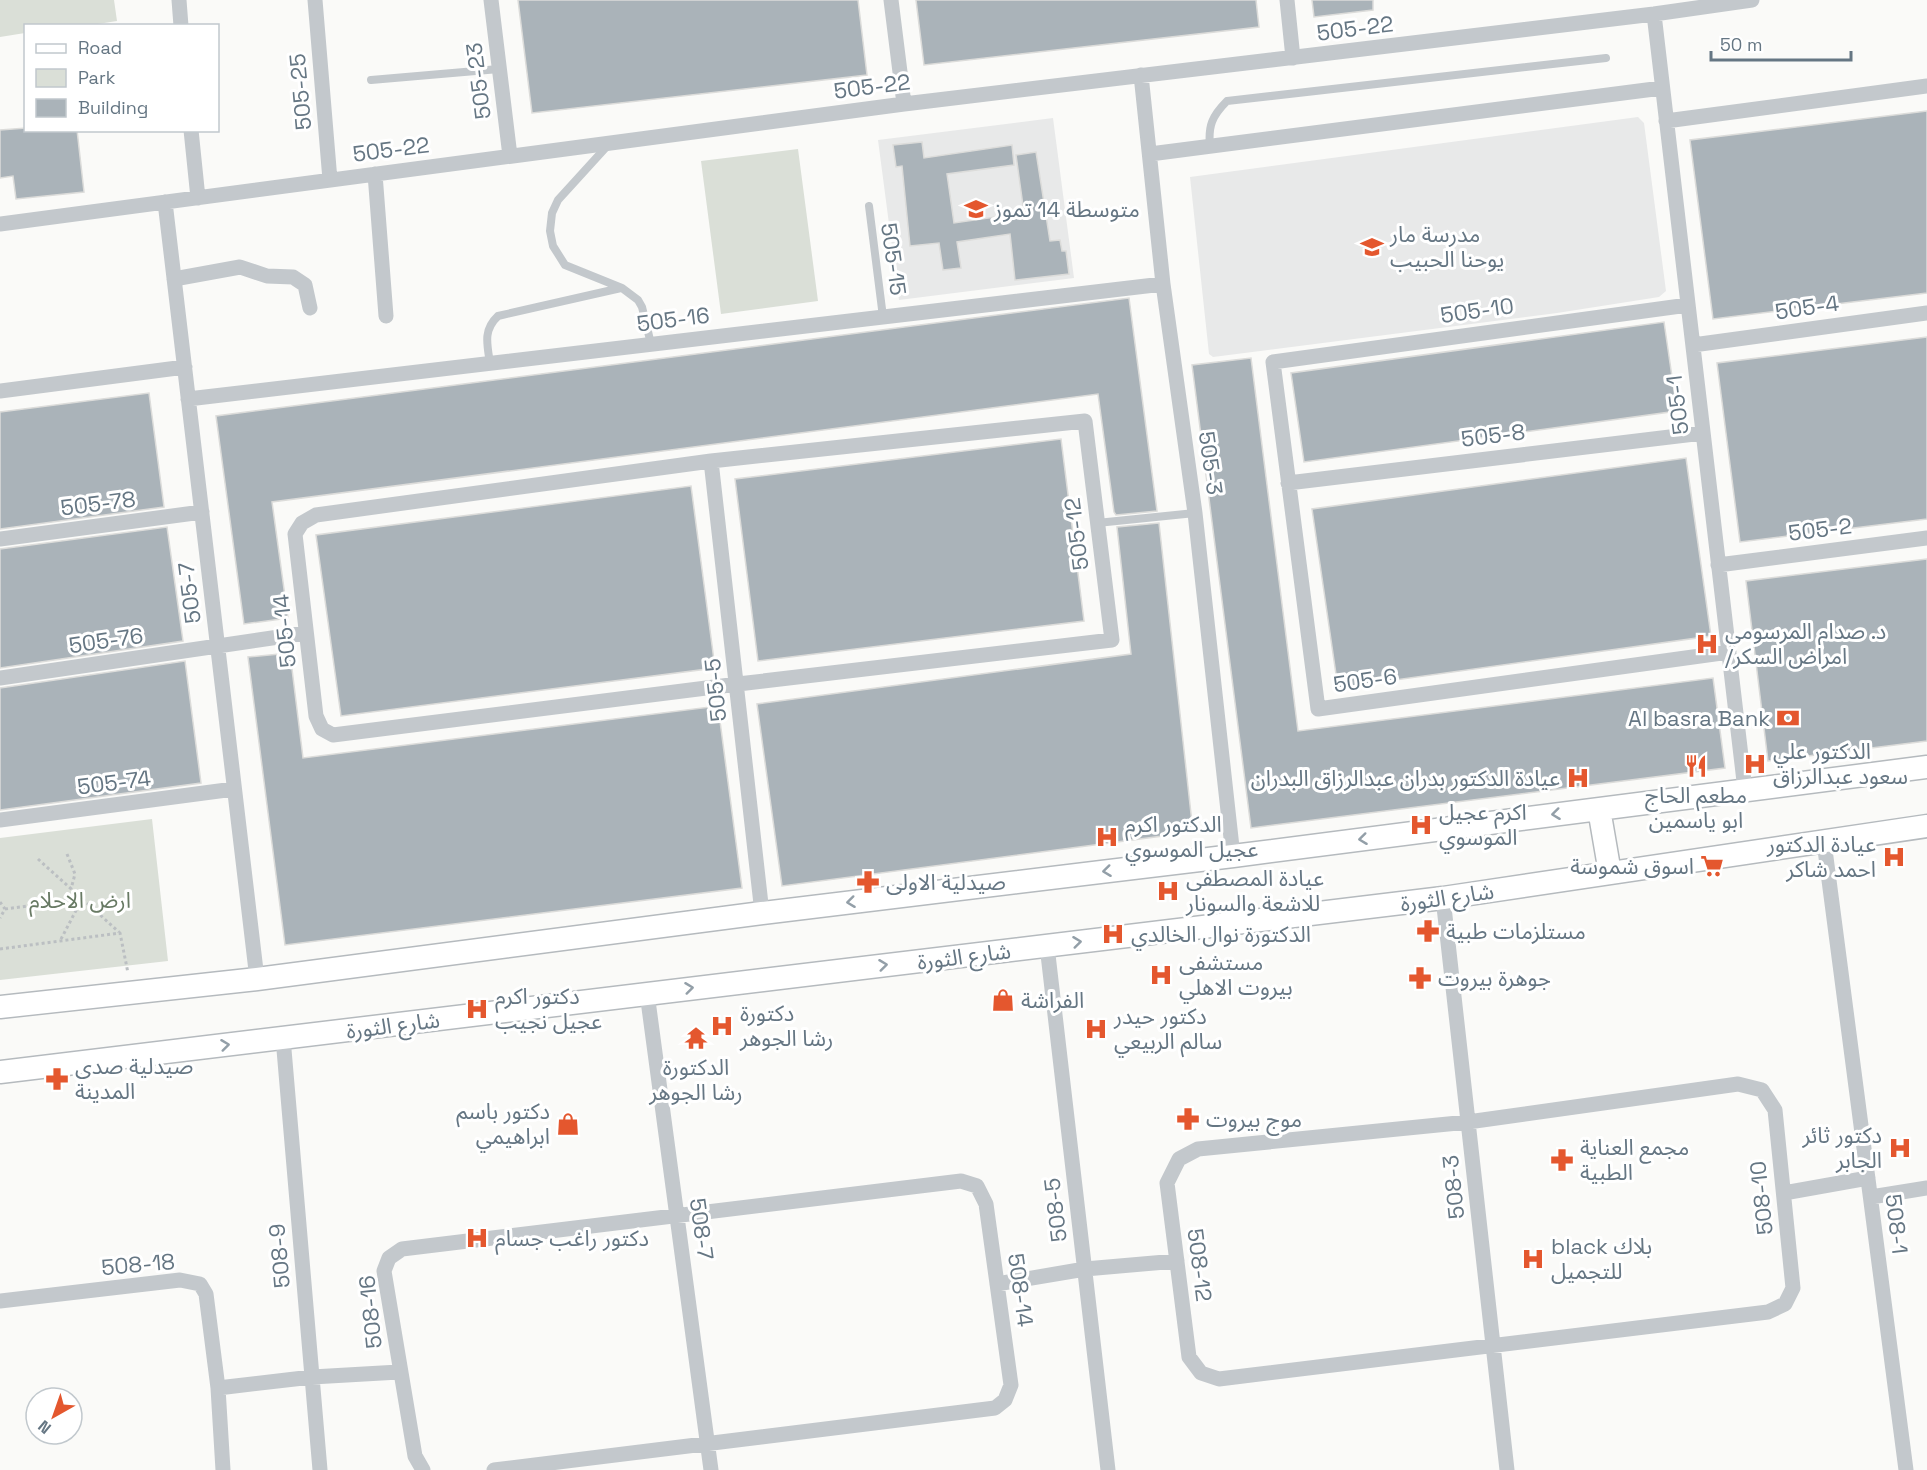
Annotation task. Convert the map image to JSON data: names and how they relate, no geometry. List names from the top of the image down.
{
  "streets": {
    "main road": ["شارع الثورة"],
    "street": [
      "505-22",
      "505-23",
      "505-25",
      "505-4",
      "505-10",
      "505-16",
      "505-1",
      "505-8",
      "505-3",
      "505-78",
      "505-2",
      "505-12",
      "505-7",
      "505-14",
      "505-76",
      "505-6",
      "505-5",
      "505-74",
      "508-3",
      "508-10",
      "508-5",
      "508-1",
      "508-7",
      "508-9",
      "508-18",
      "508-12",
      "508-14",
      "508-16"
    ],
    "lane": ["505-15"]
  },
  "crossings": [
    ["505-22", "505-23"],
    ["505-22", "505-25"],
    ["505-22", "505-1"],
    ["505-22", "505-3"],
    ["505-22", "505-7"],
    ["505-15", "505-16"],
    ["505-4", "505-1"],
    ["505-10", "505-1"],
    ["505-10", "505-6"],
    ["505-16", "505-3"],
    ["505-16", "505-7"],
    ["505-1", "505-8"],
    ["505-1", "505-2"],
    ["505-1", "505-6"],
    ["505-8", "505-6"],
    ["505-78", "505-7"],
    ["505-12", "505-14"],
    ["505-12", "505-5"],
    ["505-7", "505-76"],
    ["505-7", "505-74"],
    ["505-14", "505-76"],
    ["505-14", "505-5"],
    ["شارع الثورة", "508-3"],
    ["شارع الثورة", "508-5"],
    ["شارع الثورة", "508-1"],
    ["شارع الثورة", "508-7"],
    ["شارع الثورة", "508-9"],
    ["508-3", "508-10"],
    ["508-3", "508-12"],
    ["508-10", "508-12"],
    ["508-7", "508-14"],
    ["508-7", "508-16"],
    ["508-14", "508-16"]
  ],
  "parks": ["ارض الاحلام"],
  "places": {
    "school or university": ["متوسطة 14 تموز", "مدرسة مار يوحنا الحبيب"],
    "hospital": [
      "د. صدام المرسومي /امراض السكر",
      "الدكتور علي سعود عبدالرزاق",
      "عيادة الدكتور بدران عبدالرزاق البدران",
      "اكرم عجيل الموسوي",
      "الدكتور اكرم عجيل الموسوي",
      "عيادة الدكتور احمد شاكر",
      "عيادة المصطفى للاشعة والسونار",
      "الدكتورة نوال الخالدي",
      "مستشفى بيروت الاهلي",
      "دكتور اكرم عجيل نجيب",
      "دكتورة رشا الجوهر",
      "دكتور حيدر سالم الربيعي",
      "دكتور ثائر الجابر",
      "دكتور راغب جسام",
      "black بلاك للتجميل"
    ],
    "bank": ["Al basra Bank"],
    "restaurant": ["مطعم الحاج ابو ياسمين"],
    "supermarket": ["اسوق شموسة"],
    "pharmacy": [
      "صيدلية الاولى",
      "مستلزمات طبية",
      "جوهرة بيروت",
      "صيدلية صدى المدينة",
      "موج بيروت",
      "مجمع العناية الطبية"
    ],
    "shop": ["الفراشة", "دكتور باسم ابراهيمي"],
    "temple": ["الدكتورة رشا الجوهر"]
  },
  "legend": ["Road", "Park", "Building"],
  "scale_bar": "50 m",
  "north": "bottom left"
}
